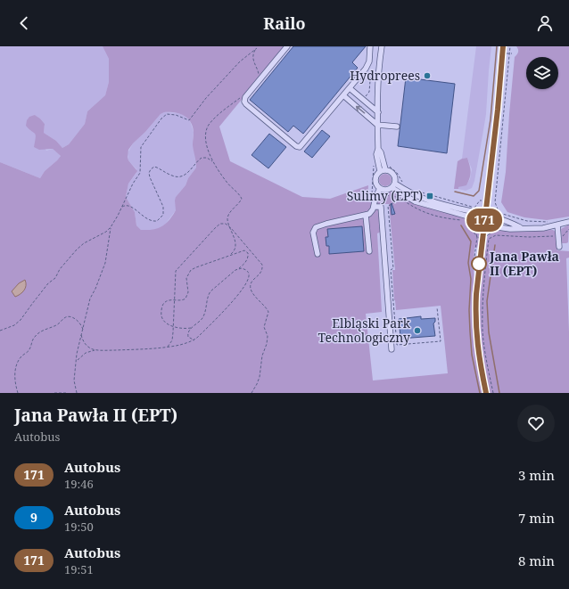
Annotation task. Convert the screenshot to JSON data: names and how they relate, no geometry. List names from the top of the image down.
{
  "places": {
    "other": ["Hydroprees", "Jana Pawła II (EPT)", "Elbląski Park Technologiczny"],
    "transit": ["Sulimy (EPT)"]
  },
  "lines": ["bus line 171"],
  "page": {
    "header": "Railo",
    "on_map": "171",
    "heading": ["Jana Pawła II (EPT)", "Autobus"],
    "list": [
      {
        "mark": "171",
        "name": "Autobus",
        "note": "19:46",
        "value": "3 min"
      },
      {
        "mark": "9",
        "name": "Autobus",
        "note": "19:50",
        "value": "7 min"
      },
      {
        "mark": "171",
        "name": "Autobus",
        "note": "19:51",
        "value": "8 min"
      }
    ]
  }
}
